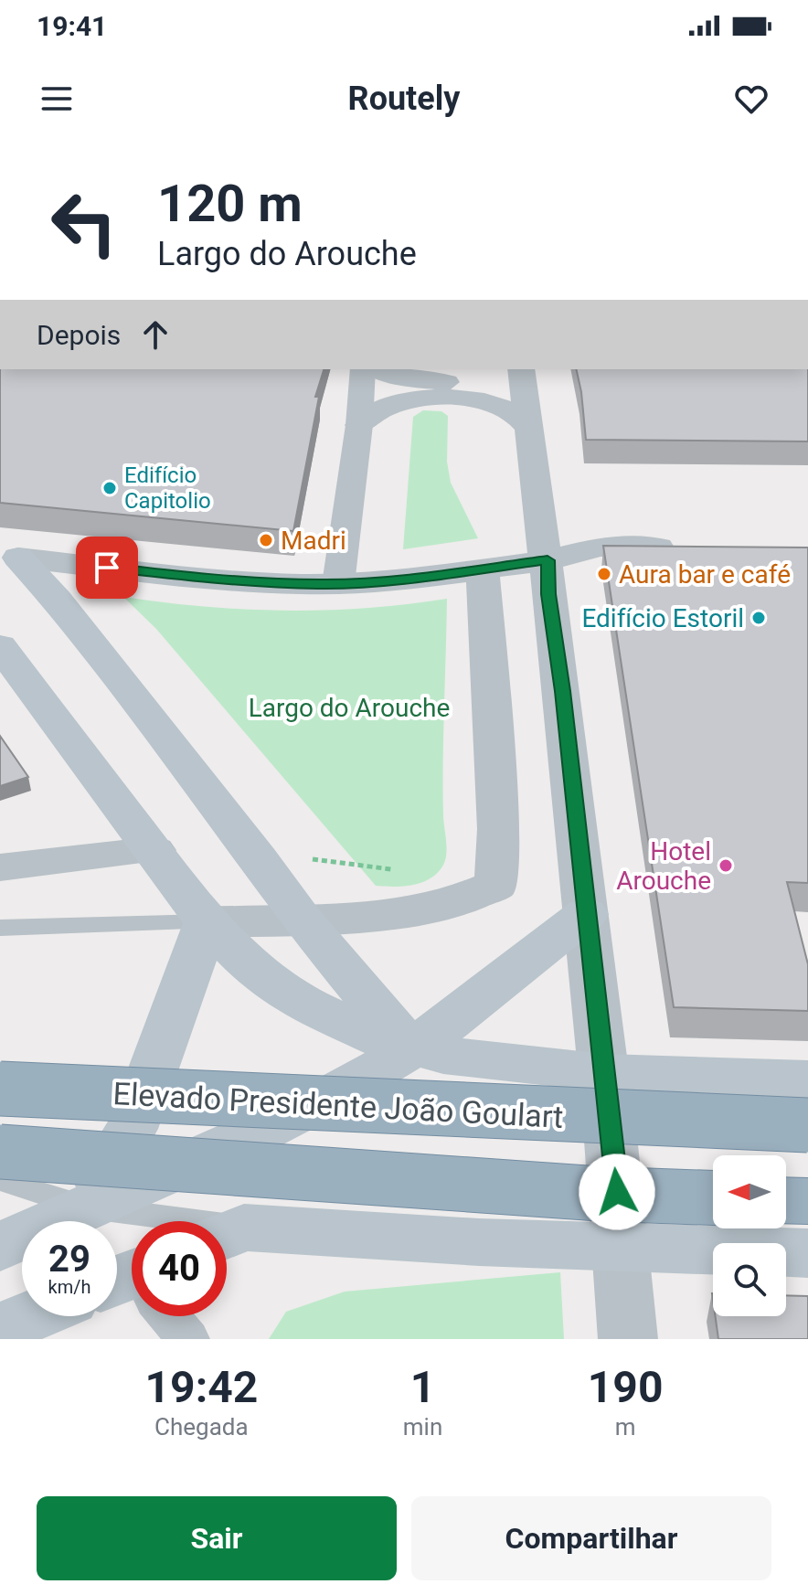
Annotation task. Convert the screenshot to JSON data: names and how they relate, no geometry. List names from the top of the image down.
{
  "streets": {
    "highway": ["Elevado Presidente João Goulart"]
  },
  "parks": ["Largo do Arouche"],
  "places": [
    "Edifício Capitolio",
    "Madri",
    "Aura bar e café",
    "Edifício Estoril",
    "Hotel Arouche"
  ],
  "north": "left",
  "page": {
    "status": "19:41",
    "header": "Routely",
    "turn": ["120 m", "Largo do Arouche"],
    "then": "Depois",
    "speed": "29 km/h",
    "limit": "40",
    "eta": [
      "19:42",
      "Chegada",
      "1",
      "min",
      "190",
      "m"
    ],
    "buttons": ["Sair", "Compartilhar"]
  }
}
